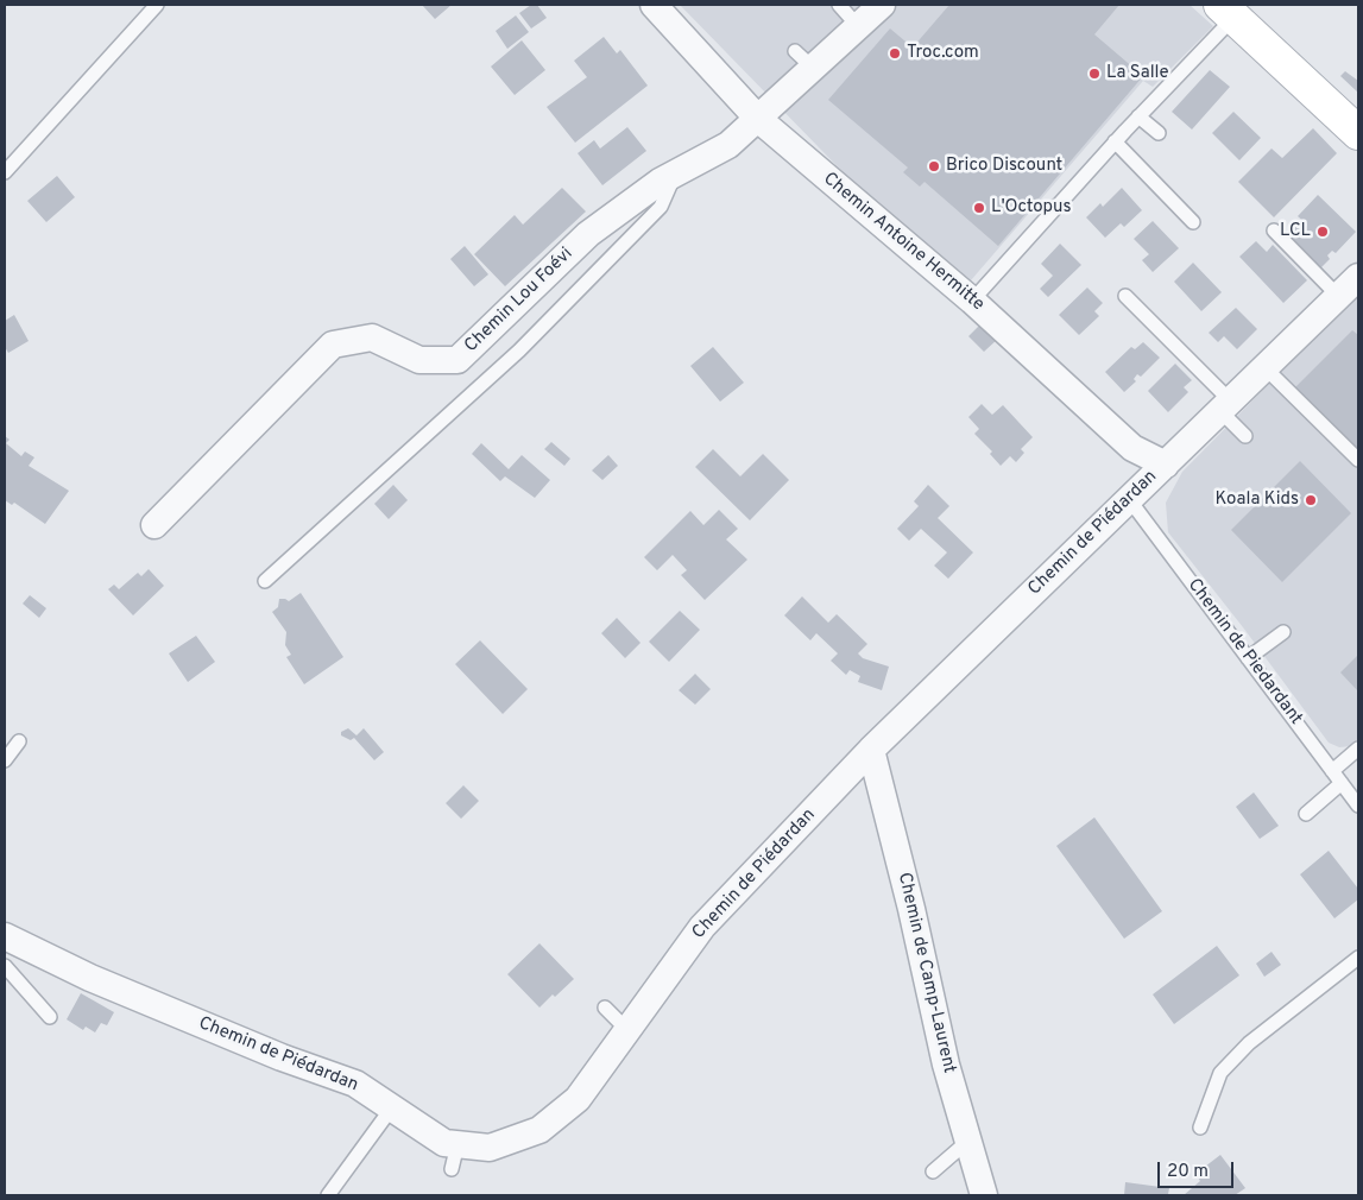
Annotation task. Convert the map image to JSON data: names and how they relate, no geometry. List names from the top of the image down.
{
  "streets": {
    "street": [
      "Chemin Antoine Hermitte",
      "Chemin Lou Foévi",
      "Chemin de Piédardan",
      "Chemin de Camp-Laurent"
    ],
    "lane": ["Chemin de Piedardant"]
  },
  "crossings": [
    ["Chemin Antoine Hermitte", "Chemin Lou Foévi"],
    ["Chemin Antoine Hermitte", "Chemin de Piédardan"],
    ["Chemin de Piédardan", "Chemin de Piedardant"],
    ["Chemin de Piédardan", "Chemin de Camp-Laurent"]
  ],
  "places": [
    "Troc.com",
    "La Salle",
    "Brico Discount",
    "L'Octopus",
    "LCL",
    "Koala Kids"
  ],
  "scale_bar": "20 m"
}
